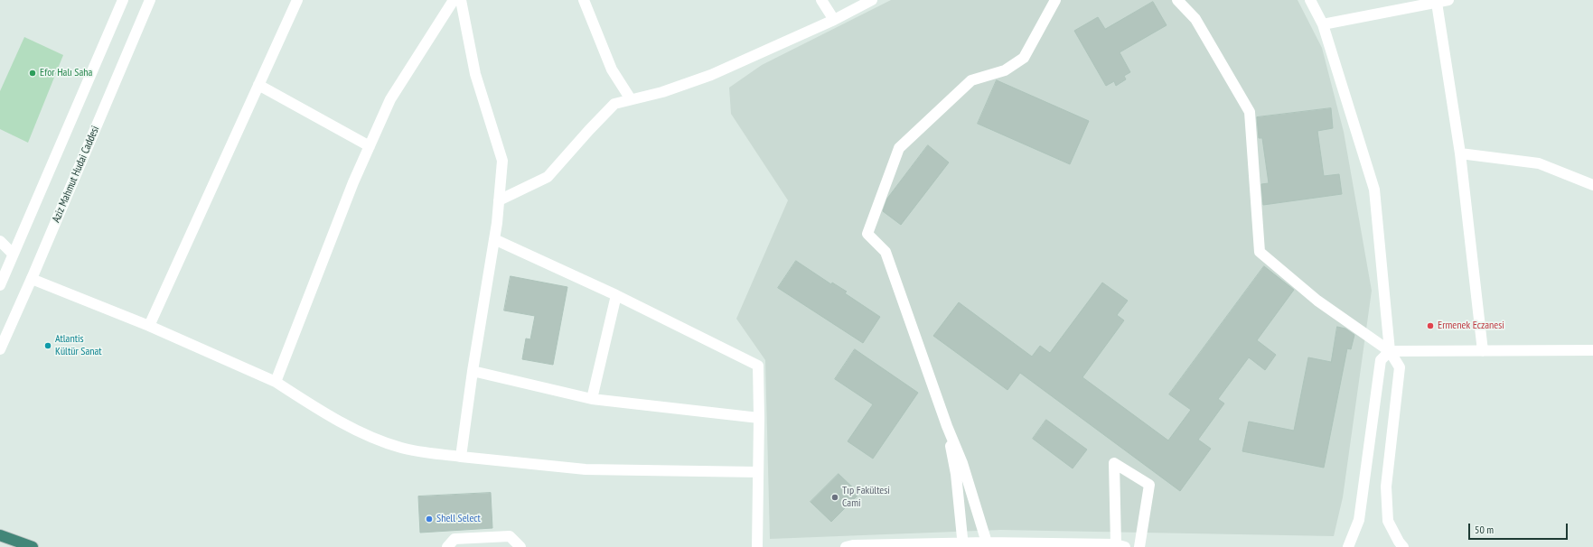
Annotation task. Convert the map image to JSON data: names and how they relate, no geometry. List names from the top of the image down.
{
  "streets": {
    "street": ["Aziz Mahmut Hudai Caddesi"]
  },
  "places": [
    "Efor Halı Saha",
    "Ermenek Eczanesi",
    "Atlantis Kültür Sanat",
    "Tıp Fakültesi Cami",
    "Shell Select"
  ],
  "scale_bar": "50 m"
}
